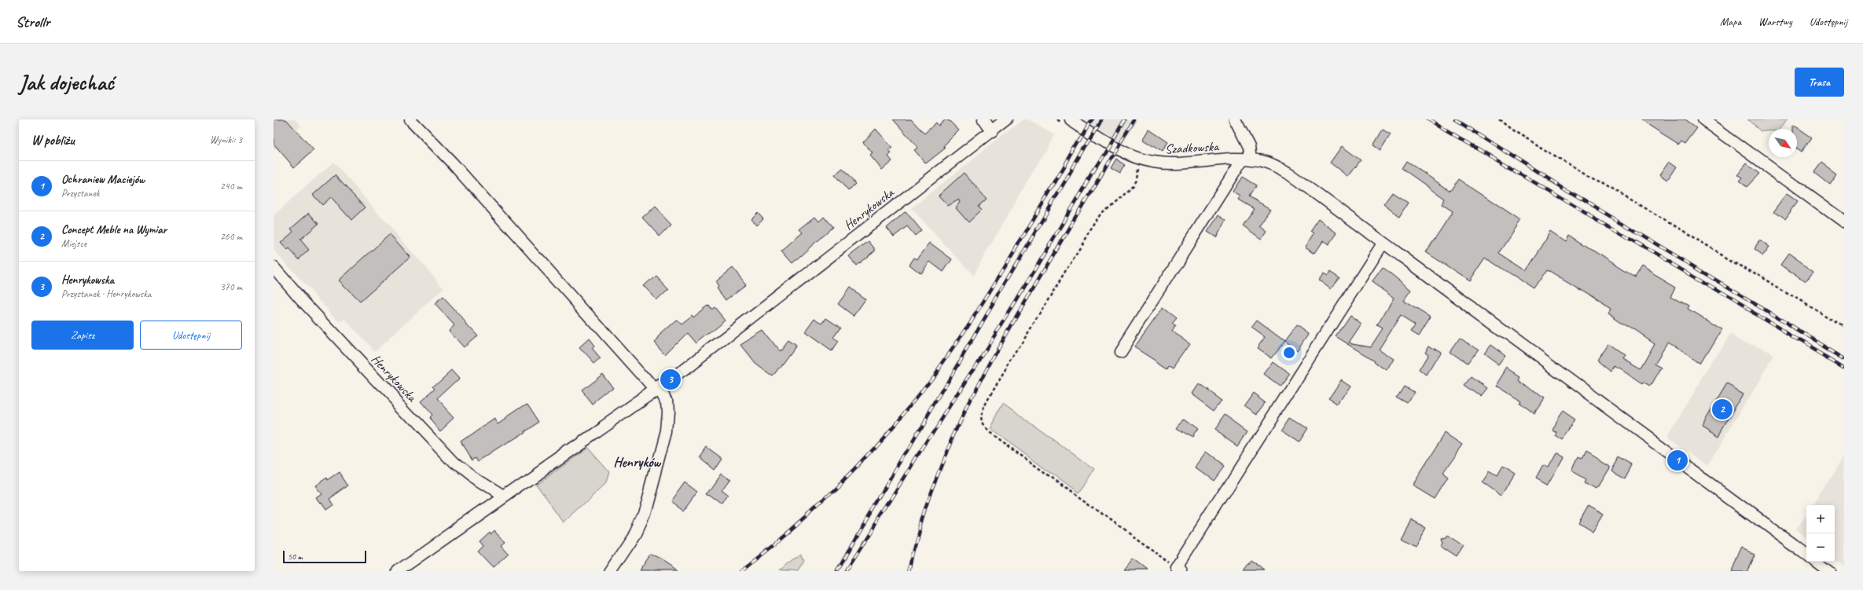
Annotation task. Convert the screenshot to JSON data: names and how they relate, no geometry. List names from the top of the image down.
{
  "streets": {
    "street": ["Szadkowska", "Henrykowska"]
  },
  "districts": ["Henryków"],
  "scale_bar": "50 m",
  "north": "bottom right",
  "page": {
    "header": "Strollr",
    "nav": ["Mapa", "Warstwy", "Udostępnij"],
    "buttons": [
      "Trasa",
      ["Zapisz", "Udostępnij"]
    ],
    "title": "Jak dojechać",
    "heading": ["W pobliżu", "Wyniki: 3"],
    "list": [
      {
        "mark": "1",
        "name": "Ochraniew Maciejów",
        "note": "Przystanek",
        "value": "240 m"
      },
      {
        "mark": "2",
        "name": "Concept Meble na Wymiar",
        "note": "Miejsce",
        "value": "260 m"
      },
      {
        "mark": "3",
        "name": "Henrykowska",
        "note": "Przystanek · Henrykowska",
        "value": "370 m"
      }
    ],
    "pins": ["3", "2", "1"],
    "map_buttons": ["+", "−"],
    "scale": "50 m"
  }
}
